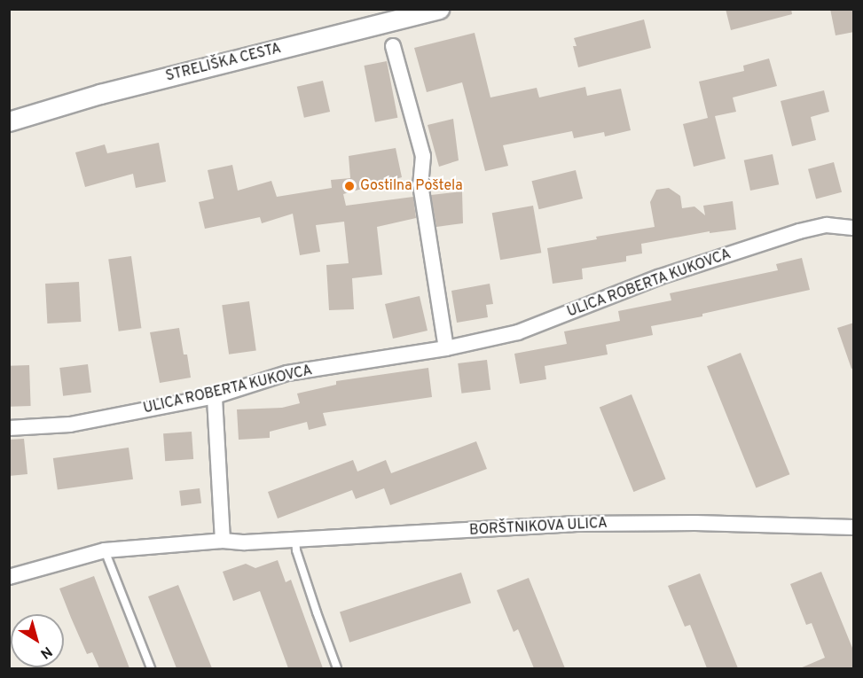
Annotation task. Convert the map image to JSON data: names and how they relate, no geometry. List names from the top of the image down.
{
  "streets": {
    "street": ["STRELIŠKA CESTA", "ULICA ROBERTA KUKOVCA", "BORŠTNIKOVA ULICA"]
  },
  "places": ["Gostilna Poštela"],
  "north": "bottom right"
}
